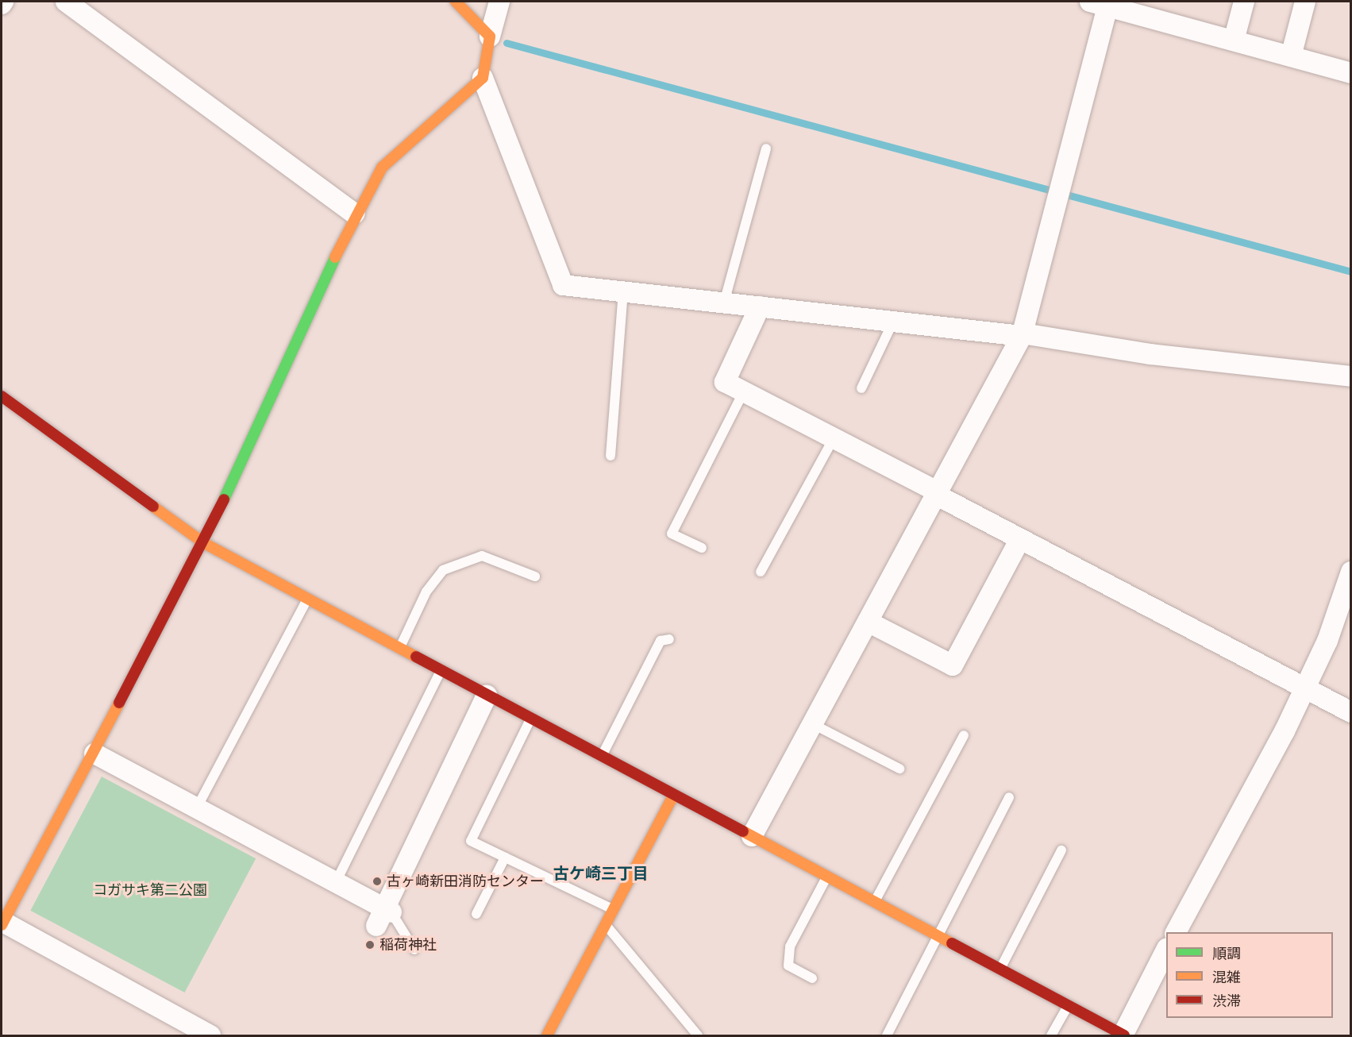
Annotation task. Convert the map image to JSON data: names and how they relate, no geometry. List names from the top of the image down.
{
  "districts": ["古ケ崎三丁目"],
  "parks": ["コガサキ第二公園"],
  "places": ["古ヶ崎新田消防センター", "稲荷神社"],
  "legend": ["順調", "混雑", "渋滞"]
}
